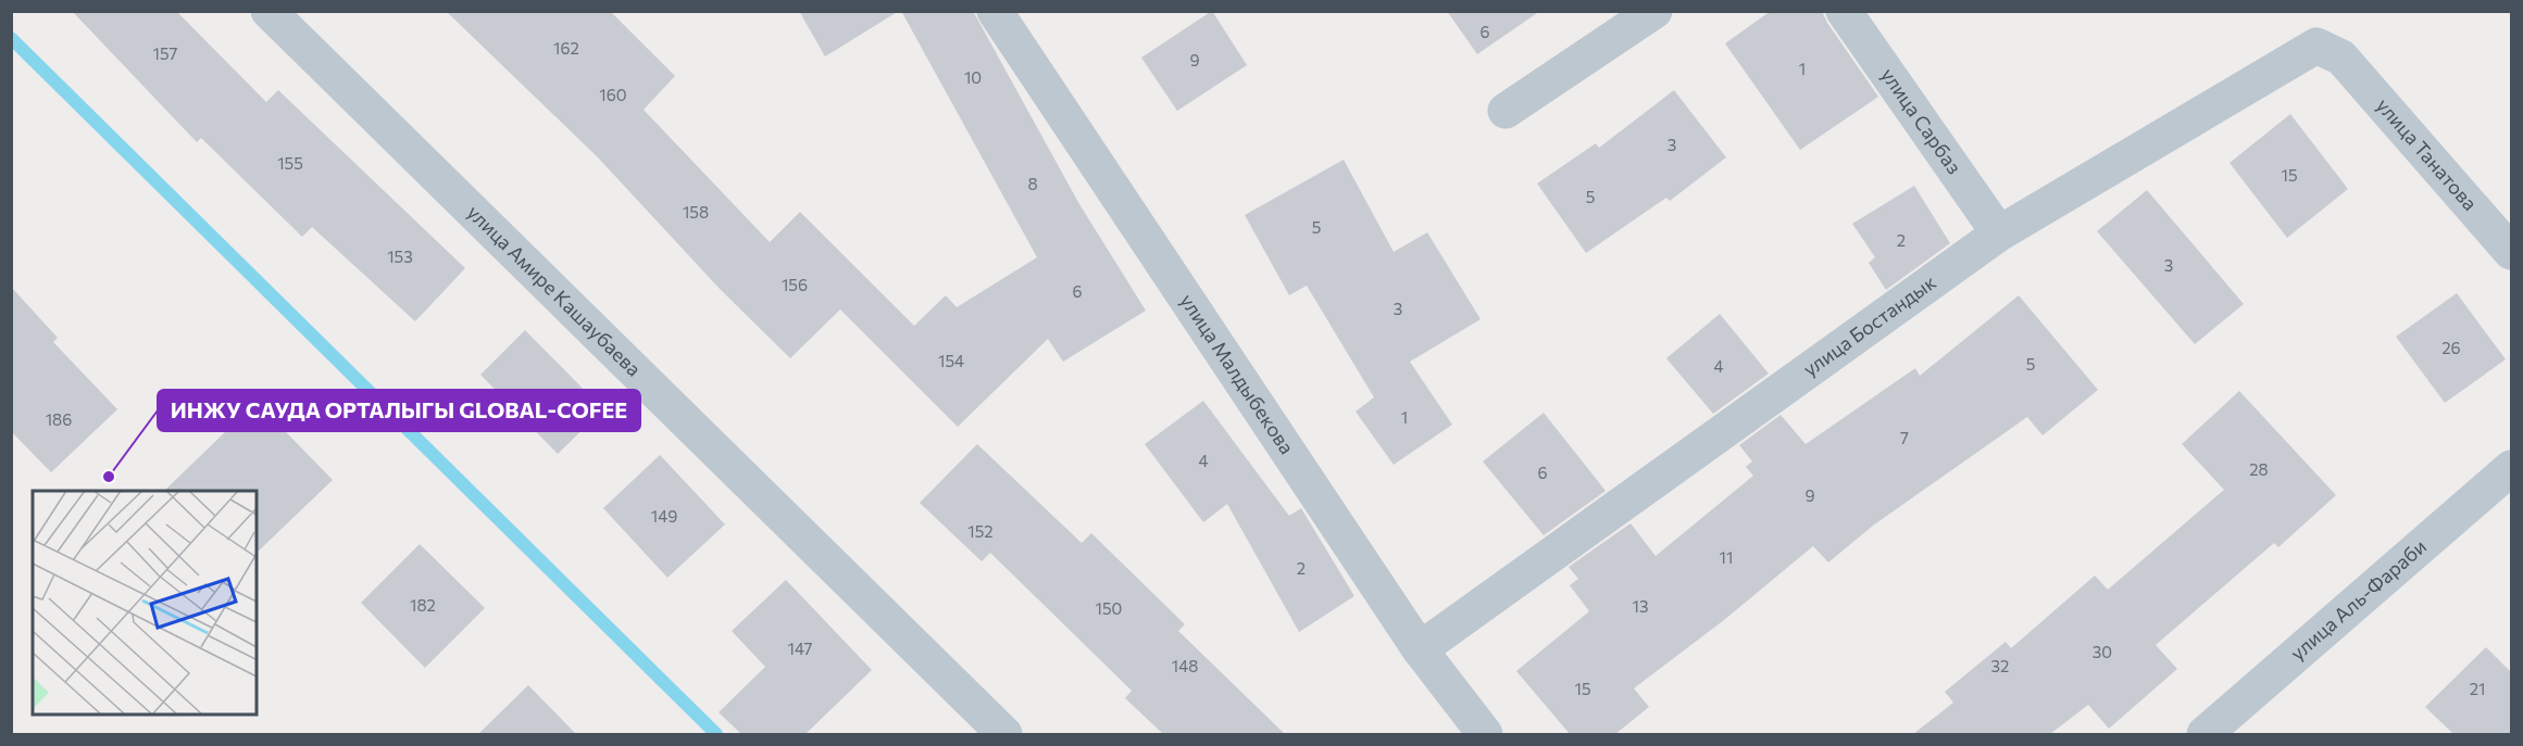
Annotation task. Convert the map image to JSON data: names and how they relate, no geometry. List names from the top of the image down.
{
  "streets": {
    "street": [
      "улица Сарбаз",
      "улица Танатова",
      "улица Амире Кашаубаева",
      "улица Бостандык",
      "улица Малдыбекова",
      "улица Аль-Фараби"
    ]
  },
  "crossings": [
    ["улица Сарбаз", "улица Бостандык"],
    ["улица Танатова", "улица Бостандык"],
    ["улица Бостандык", "улица Малдыбекова"]
  ],
  "places": ["ИНЖУ САУДА ОРТАЛЫГЫ GLOBAL-COFEE"],
  "house_numbers": [
    "6",
    "162",
    "157",
    "9",
    "1",
    "10",
    "160",
    "3",
    "155",
    "15",
    "8",
    "5",
    "158",
    "5",
    "2",
    "153",
    "3",
    "156",
    "6",
    "3",
    "26",
    "154",
    "5",
    "4",
    "1",
    "186",
    "7",
    "4",
    "28",
    "6",
    "9",
    "149",
    "152",
    "11",
    "2",
    "182",
    "13",
    "150",
    "147",
    "30",
    "148",
    "32",
    "15",
    "21"
  ]
}
